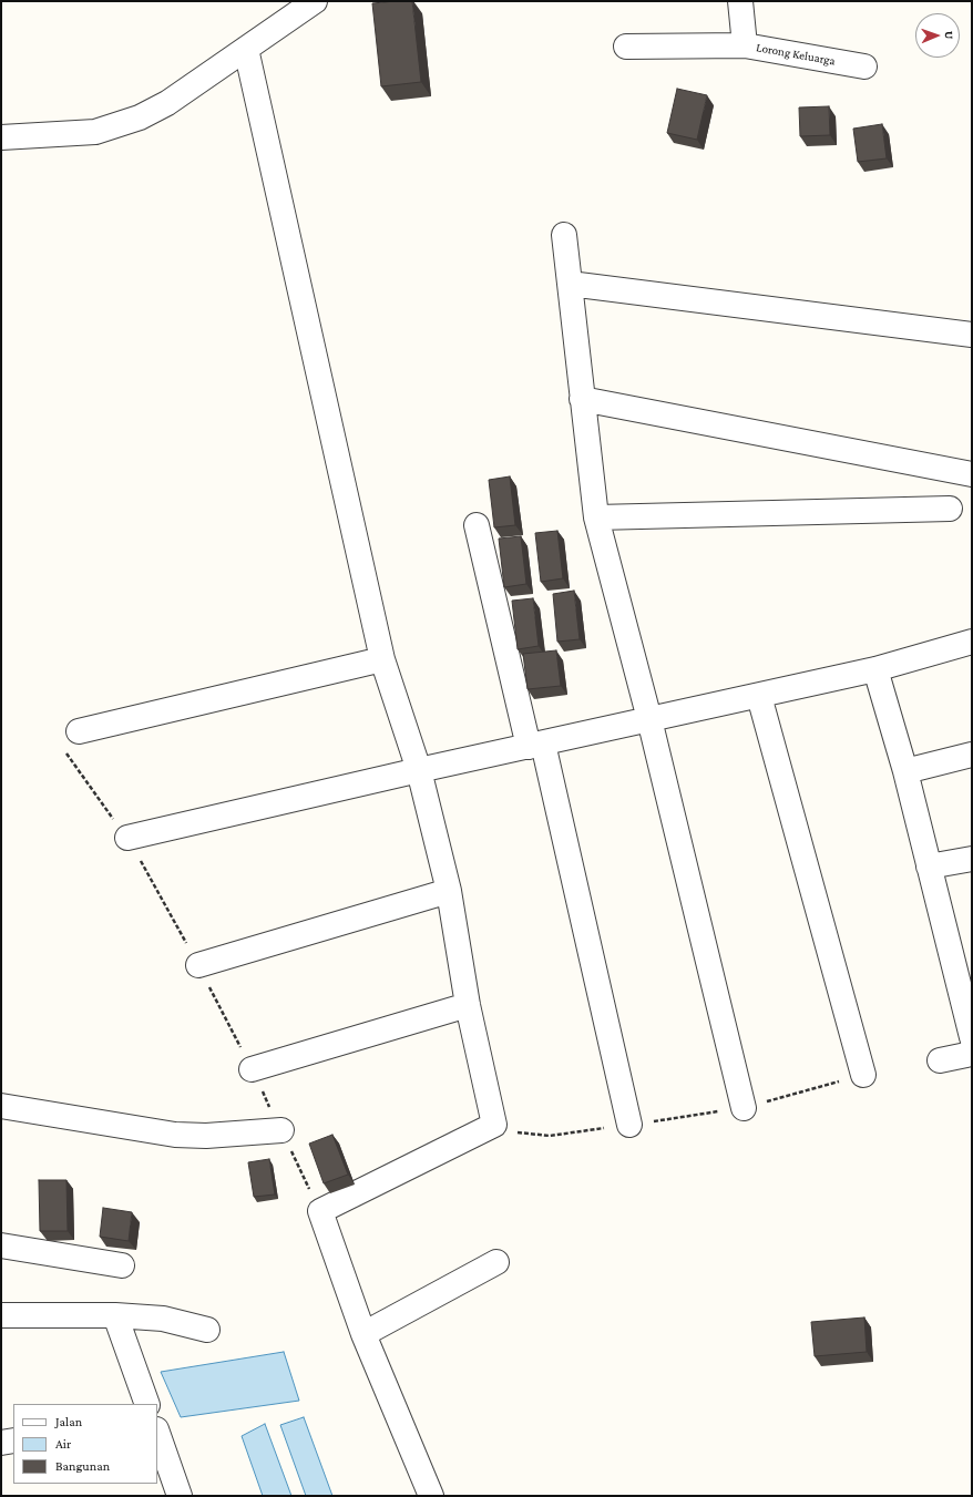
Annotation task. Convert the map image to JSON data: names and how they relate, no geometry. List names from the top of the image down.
{
  "streets": {
    "street": ["Lorong Keluarga"]
  },
  "legend": ["Jalan", "Air", "Bangunan"],
  "north": "right"
}
